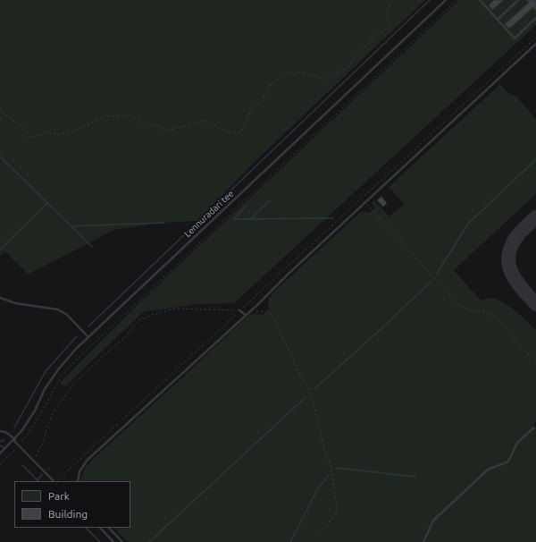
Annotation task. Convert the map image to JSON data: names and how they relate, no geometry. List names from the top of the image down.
{
  "streets": {
    "lane": ["Lennuradari tee"]
  },
  "legend": ["Park", "Building"]
}
